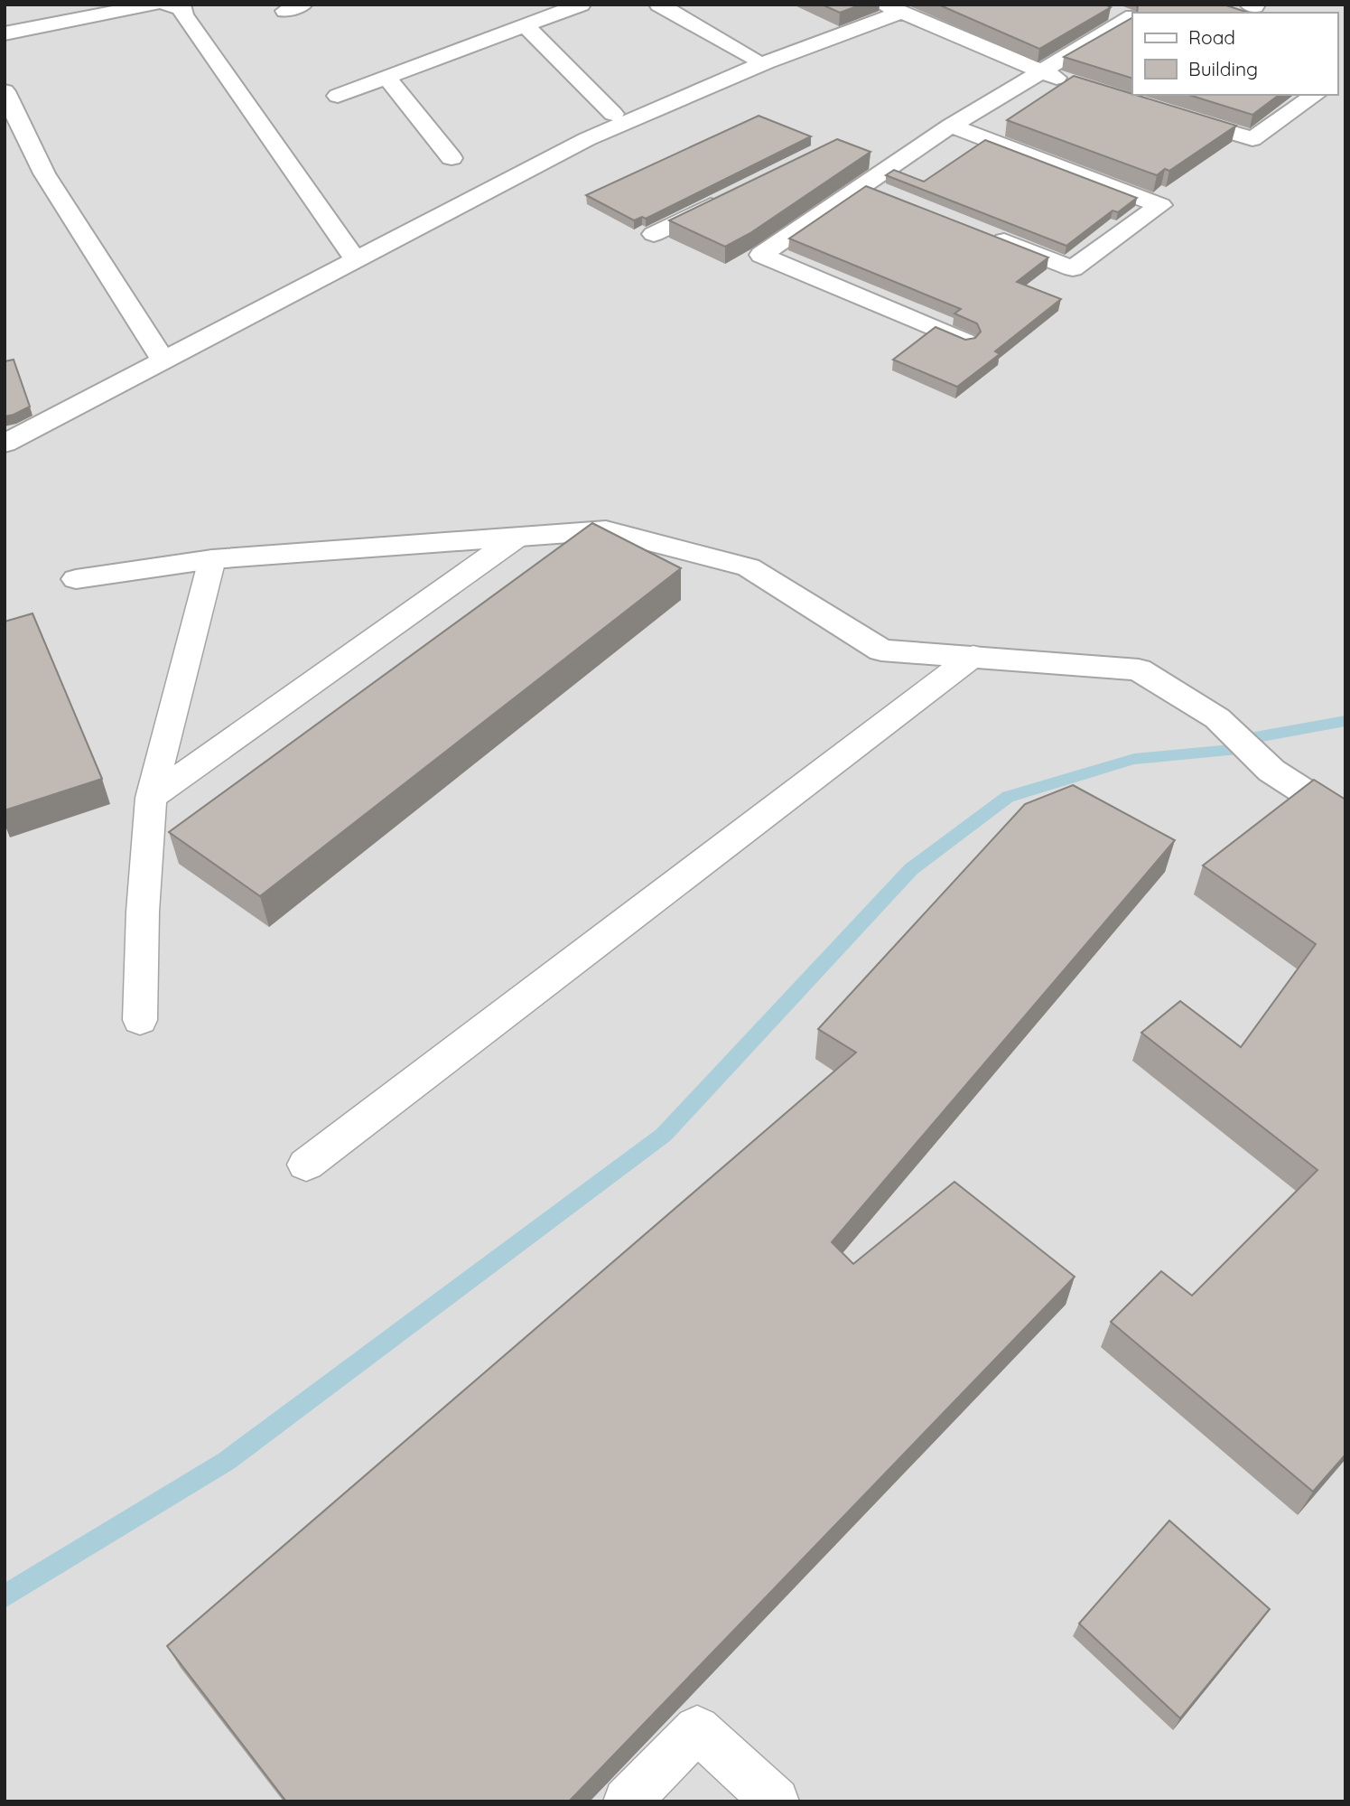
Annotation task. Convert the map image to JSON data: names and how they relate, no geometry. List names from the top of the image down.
{
  "legend": ["Road", "Building"]
}
